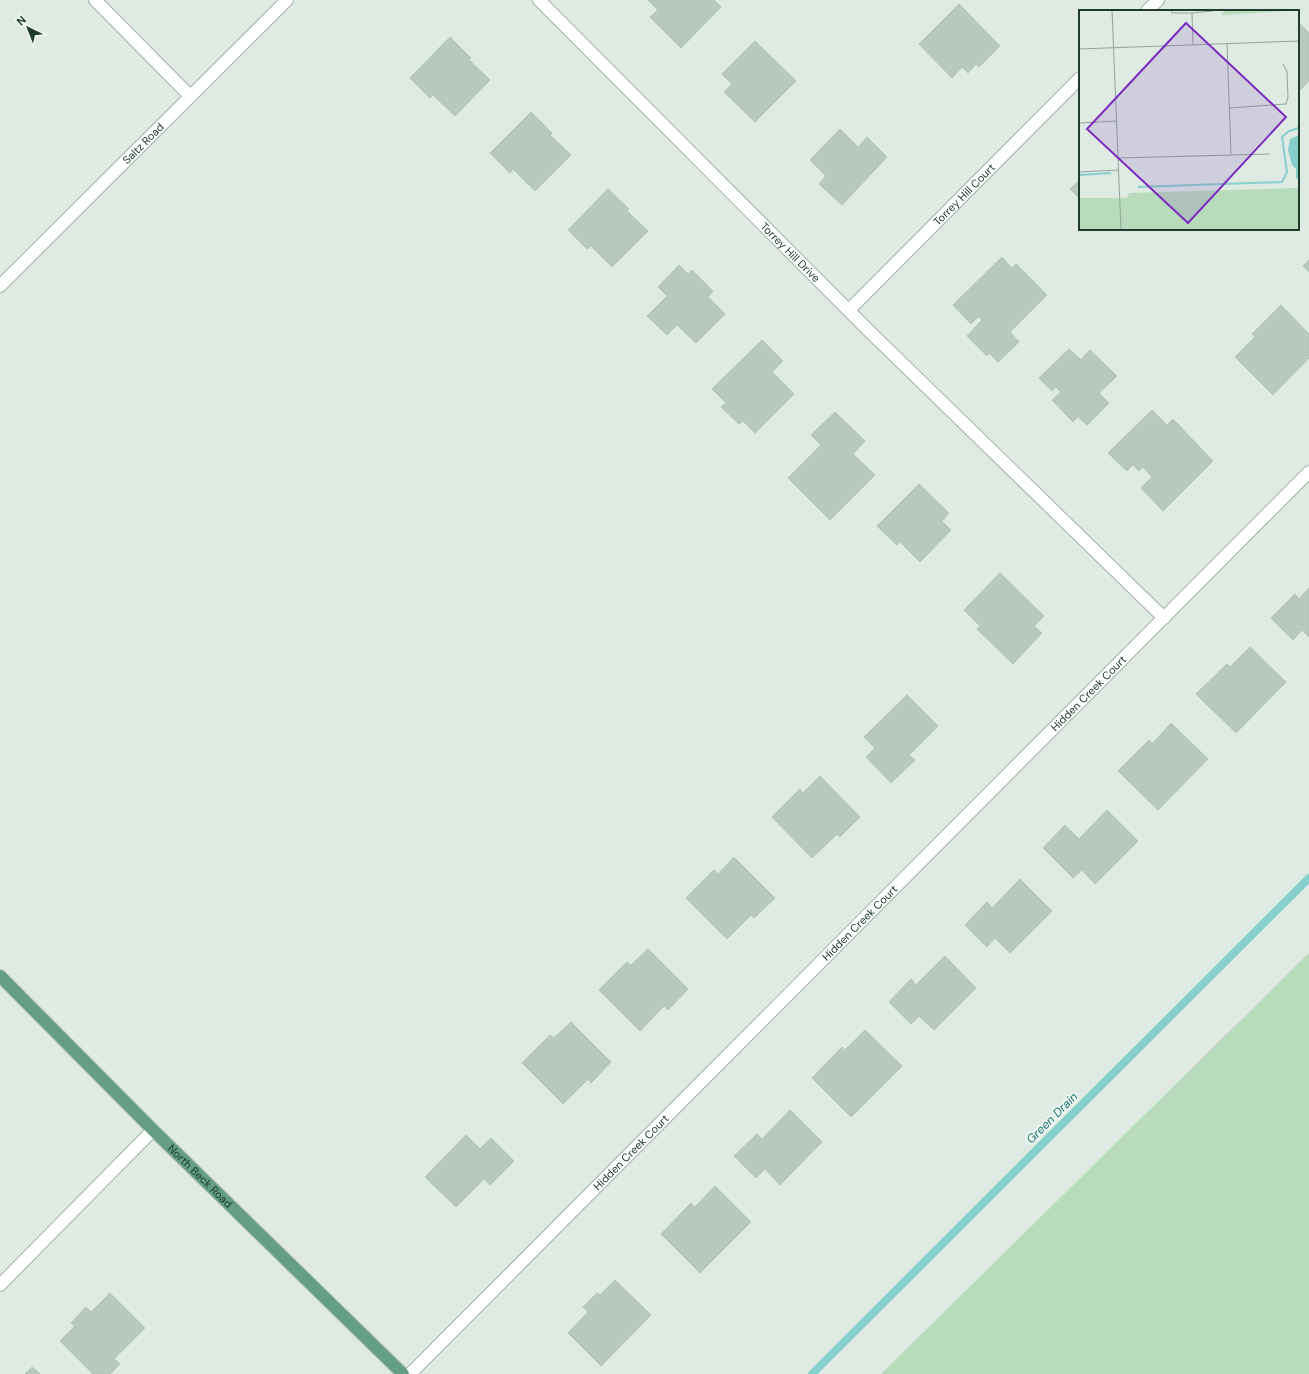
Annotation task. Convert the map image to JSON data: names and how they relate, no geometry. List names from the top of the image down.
{
  "streets": {
    "main road": ["North Beck Road"],
    "street": [
      "Saltz Road",
      "Torrey Hill Court",
      "Torrey Hill Drive",
      "Hidden Creek Court"
    ]
  },
  "crossings": [
    ["Torrey Hill Court", "Torrey Hill Drive"],
    ["Torrey Hill Drive", "Hidden Creek Court"]
  ],
  "water": ["Green Drain"],
  "north": "top left"
}
